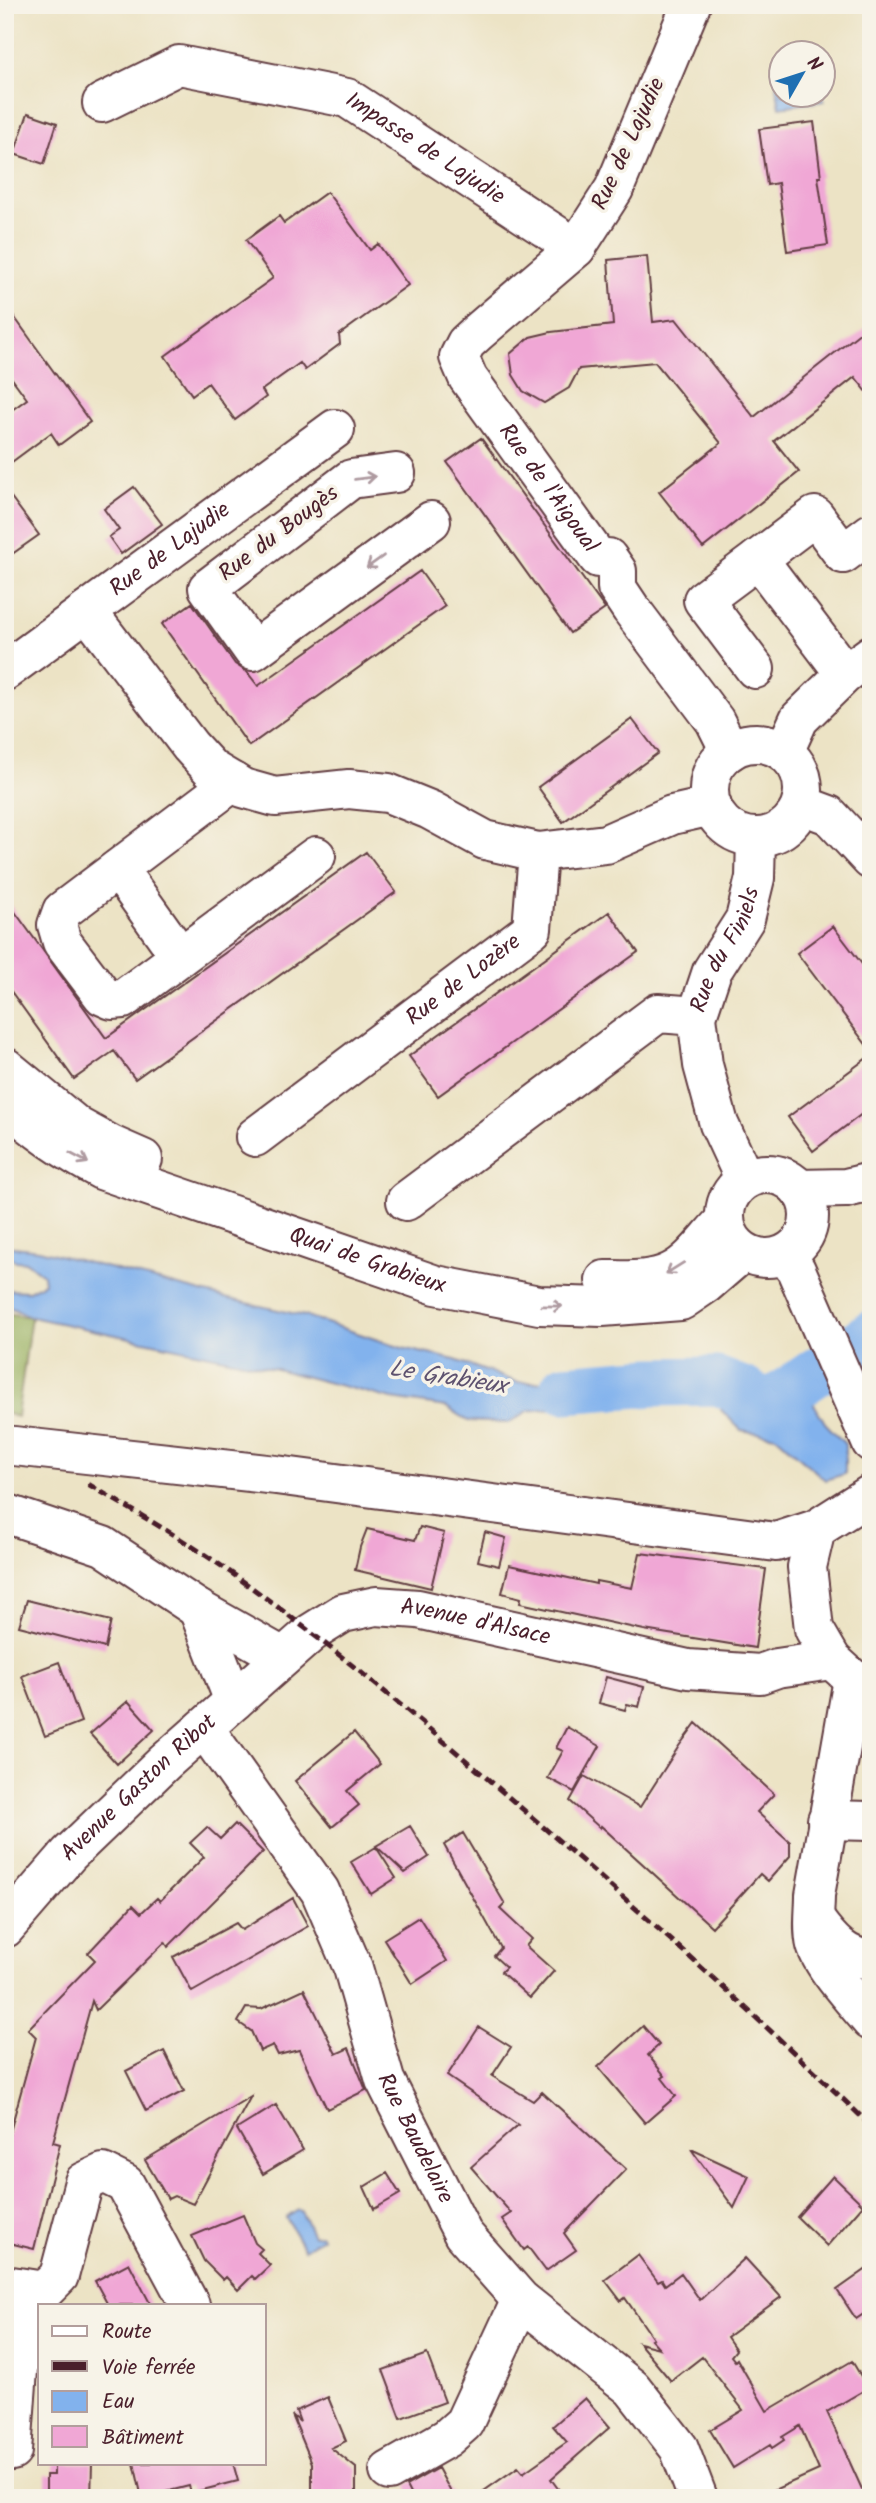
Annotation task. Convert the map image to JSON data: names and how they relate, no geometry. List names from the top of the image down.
{
  "streets": {
    "street": [
      "Rue de Lajudie",
      "Impasse de Lajudie",
      "Rue de l'Aigoual",
      "Rue du Bougès",
      "Rue du Finiels",
      "Rue de Lozère",
      "Quai de Grabieux",
      "Avenue d'Alsace",
      "Avenue Gaston Ribot",
      "Rue Baudelaire"
    ]
  },
  "crossings": [
    ["Rue de Lajudie", "Impasse de Lajudie"],
    ["Rue de Lajudie", "Rue de l'Aigoual"],
    ["Rue de l'Aigoual", "Rue du Finiels"],
    ["Rue du Finiels", "Quai de Grabieux"],
    ["Avenue d'Alsace", "Avenue Gaston Ribot"],
    ["Avenue Gaston Ribot", "Rue Baudelaire"]
  ],
  "water": ["Le Grabieux"],
  "legend": [
    "Route",
    "Voie ferrée",
    "Eau",
    "Bâtiment"
  ],
  "north": "top right"
}
